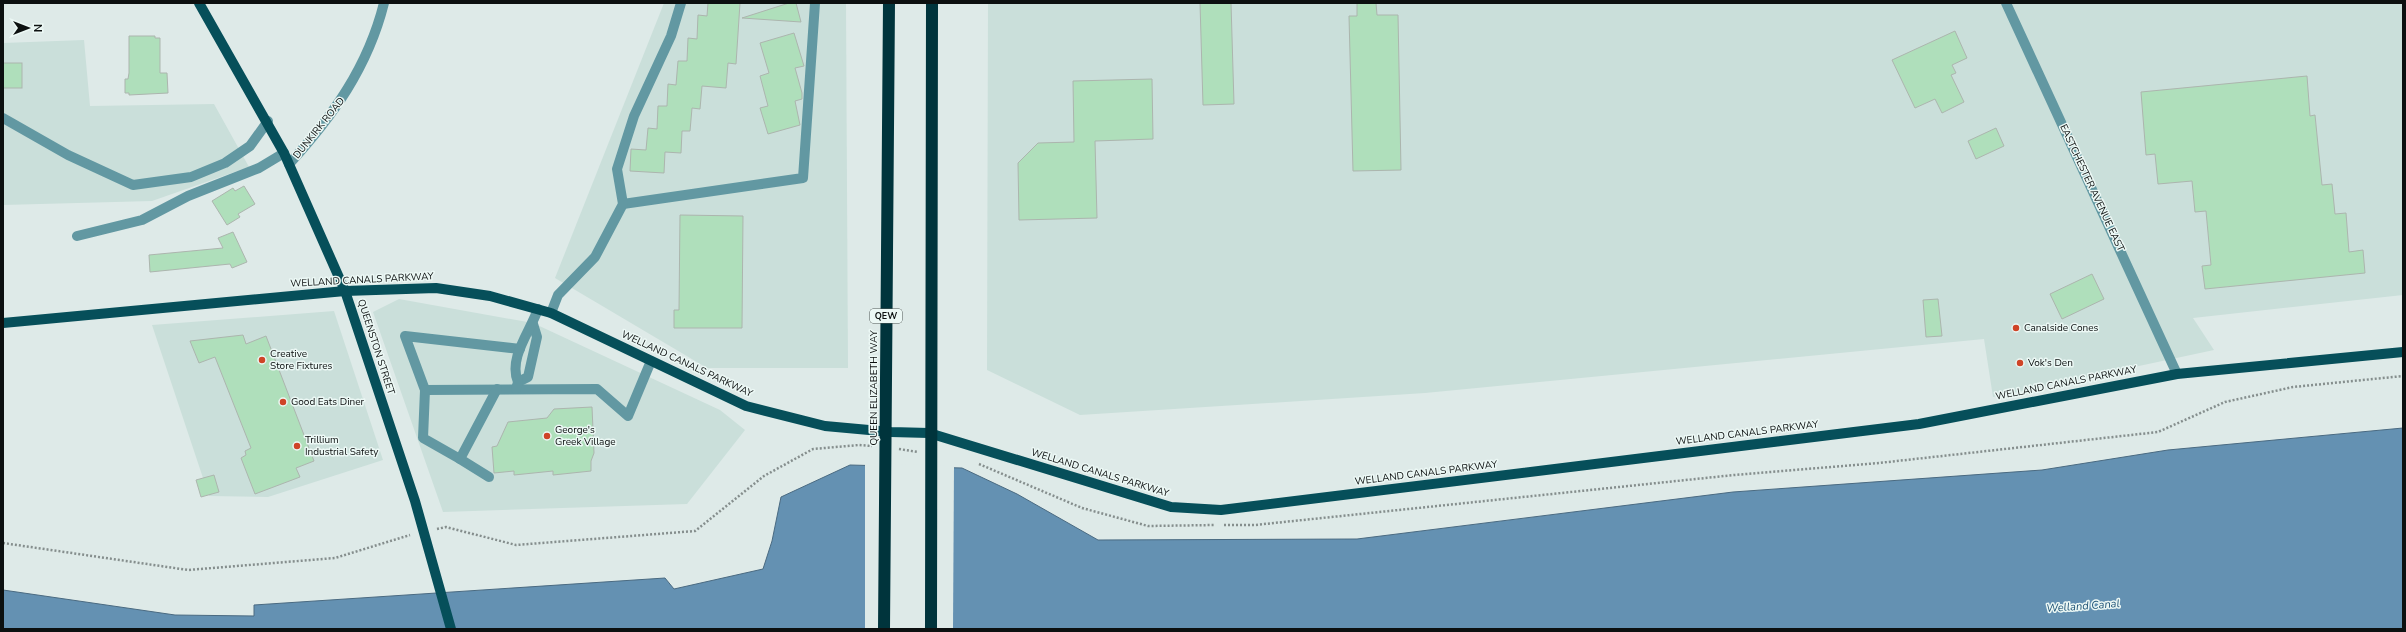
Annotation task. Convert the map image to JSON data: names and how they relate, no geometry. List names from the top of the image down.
{
  "streets": {
    "highway": ["QEW", "QUEEN ELIZABETH WAY"],
    "main road": ["WELLAND CANALS PARKWAY", "QUEENSTON STREET"],
    "street": ["DUNKIRK ROAD", "EASTCHESTER AVENUE EAST"]
  },
  "crossings": [
    ["DUNKIRK ROAD", "QUEENSTON STREET"],
    ["EASTCHESTER AVENUE EAST", "WELLAND CANALS PARKWAY"],
    ["WELLAND CANALS PARKWAY", "QUEENSTON STREET"]
  ],
  "water": ["Welland Canal"],
  "places": [
    "Canalside Cones",
    "Creative Store Fixtures",
    "Vok's Den",
    "Good Eats Diner",
    "George's Greek Village",
    "Trillium Industrial Safety"
  ],
  "north": "right"
}
